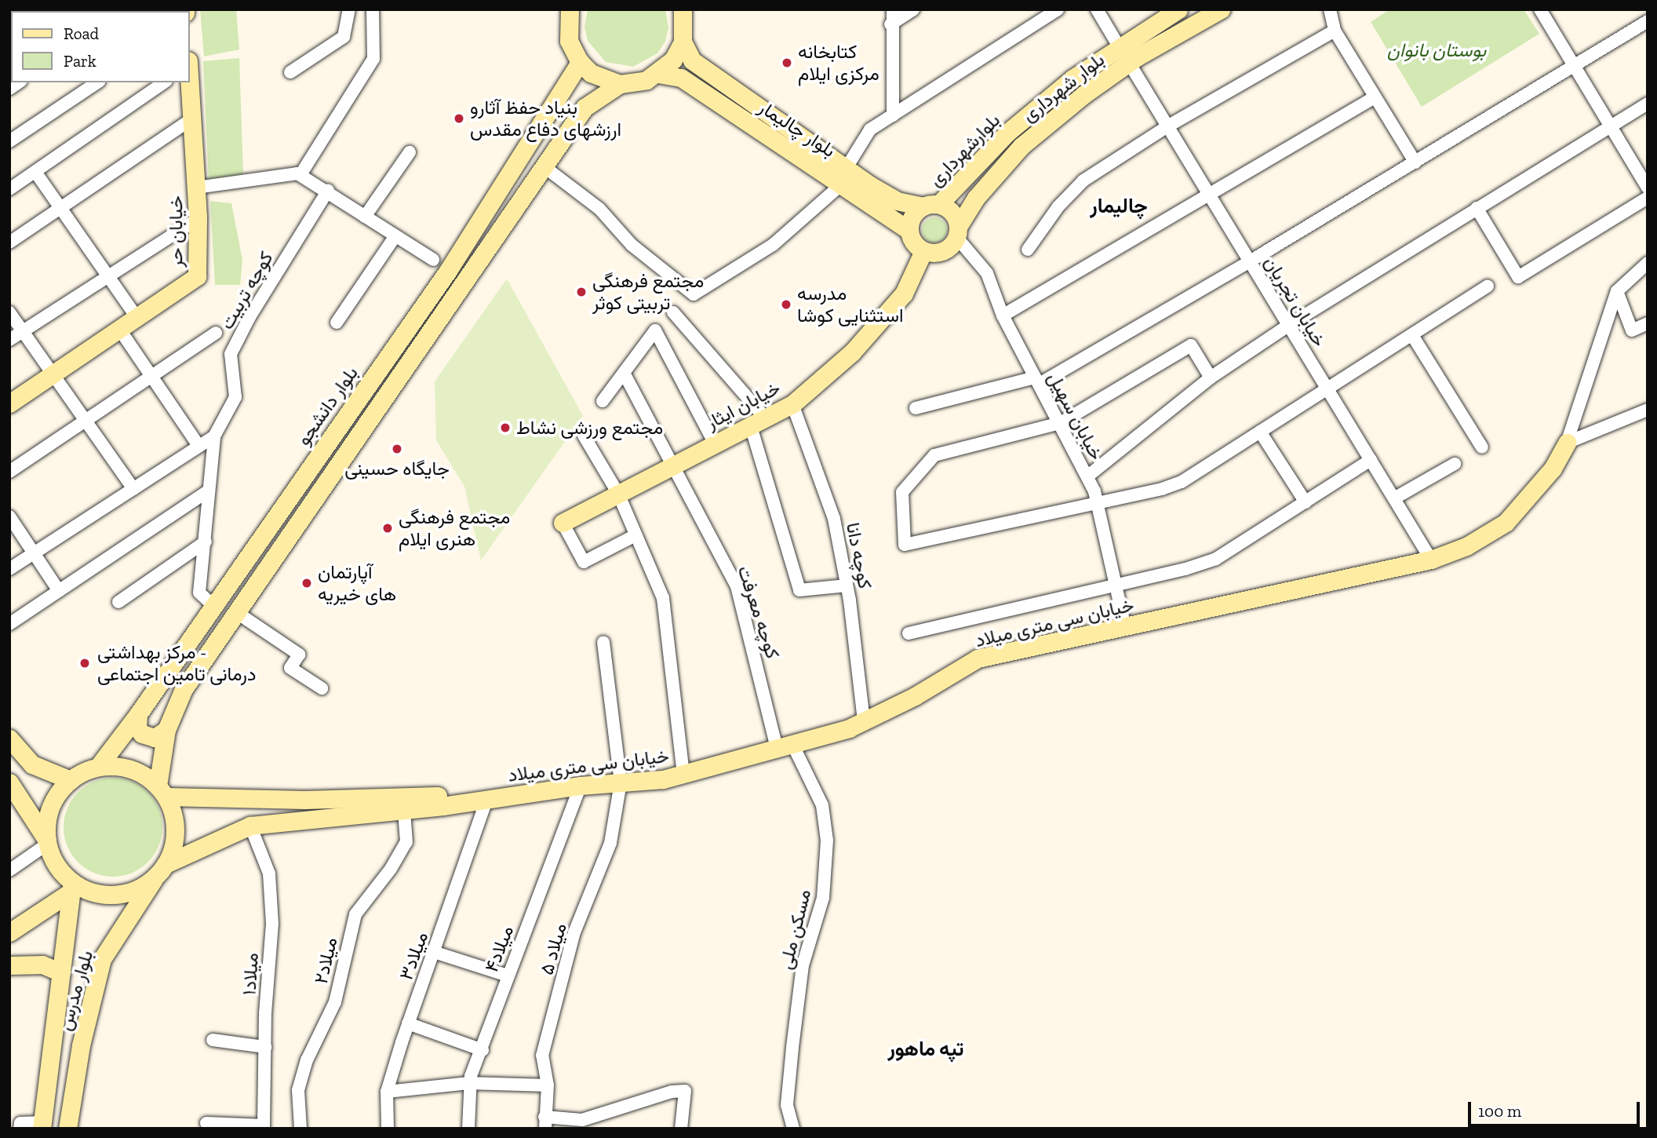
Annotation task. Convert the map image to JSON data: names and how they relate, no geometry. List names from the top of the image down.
{
  "streets": {
    "main road": [
      "بلوار شهرداری",
      "بلوار چالیمار",
      "بلوارشهرداری",
      "خیابان حر",
      "خیابان ایثار",
      "بلوار دانشجو",
      "خیابان سی متری میلاد",
      "بلوار مدرس"
    ],
    "street": [
      "کوچه تربیت",
      "خیابان تجریان",
      "خیابان سهیل",
      "کوچه دانا",
      "کوچه معرفت",
      "مسکن ملی",
      "میلاد۴",
      "میلاد ۵",
      "میلاد۳",
      "میلاد۲",
      "میلاد۱"
    ]
  },
  "crossings": [
    ["بلوار شهرداری", "بلوار چالیمار"],
    ["بلوار شهرداری", "بلوارشهرداری"],
    ["بلوار شهرداری", "خیابان تجریان"],
    ["بلوار شهرداری", "خیابان ایثار"],
    ["بلوار شهرداری", "خیابان سهیل"],
    ["بلوار چالیمار", "بلوارشهرداری"],
    ["بلوار چالیمار", "خیابان ایثار"],
    ["بلوار چالیمار", "خیابان سهیل"],
    ["بلوارشهرداری", "خیابان ایثار"],
    ["بلوارشهرداری", "خیابان سهیل"],
    ["کوچه تربیت", "بلوار دانشجو"],
    ["خیابان تجریان", "خیابان سی متری میلاد"],
    ["خیابان ایثار", "خیابان سهیل"],
    ["خیابان ایثار", "کوچه دانا"],
    ["خیابان ایثار", "کوچه معرفت"],
    ["بلوار دانشجو", "خیابان سی متری میلاد"],
    ["بلوار دانشجو", "بلوار مدرس"],
    ["خیابان سهیل", "خیابان سی متری میلاد"],
    ["کوچه دانا", "خیابان سی متری میلاد"],
    ["کوچه معرفت", "خیابان سی متری میلاد"],
    ["کوچه معرفت", "مسکن ملی"],
    ["خیابان سی متری میلاد", "مسکن ملی"],
    ["خیابان سی متری میلاد", "میلاد۴"],
    ["خیابان سی متری میلاد", "میلاد ۵"],
    ["خیابان سی متری میلاد", "میلاد۳"],
    ["خیابان سی متری میلاد", "میلاد۲"],
    ["خیابان سی متری میلاد", "میلاد۱"],
    ["خیابان سی متری میلاد", "بلوار مدرس"]
  ],
  "districts": ["چالیمار", "تپه ماهور"],
  "parks": ["بوستان بانوان"],
  "places": [
    "کتابخانه مرکزی ایلام",
    "بنیاد حفظ آثارو ارزشهای دفاع مقدس",
    "مجتمع فرهنگی تربیتی کوثر",
    "مدرسه استثنایی کوشا",
    "مجتمع ورزشی نشاط",
    "جایگاه حسینی",
    "مجتمع فرهنگی هنری ایلام",
    "آپارتمان های خیریه",
    "مرکز بهداشتی - درمانی تامین اجتماعی"
  ],
  "legend": ["Road", "Park"],
  "scale_bar": "100 m"
}
